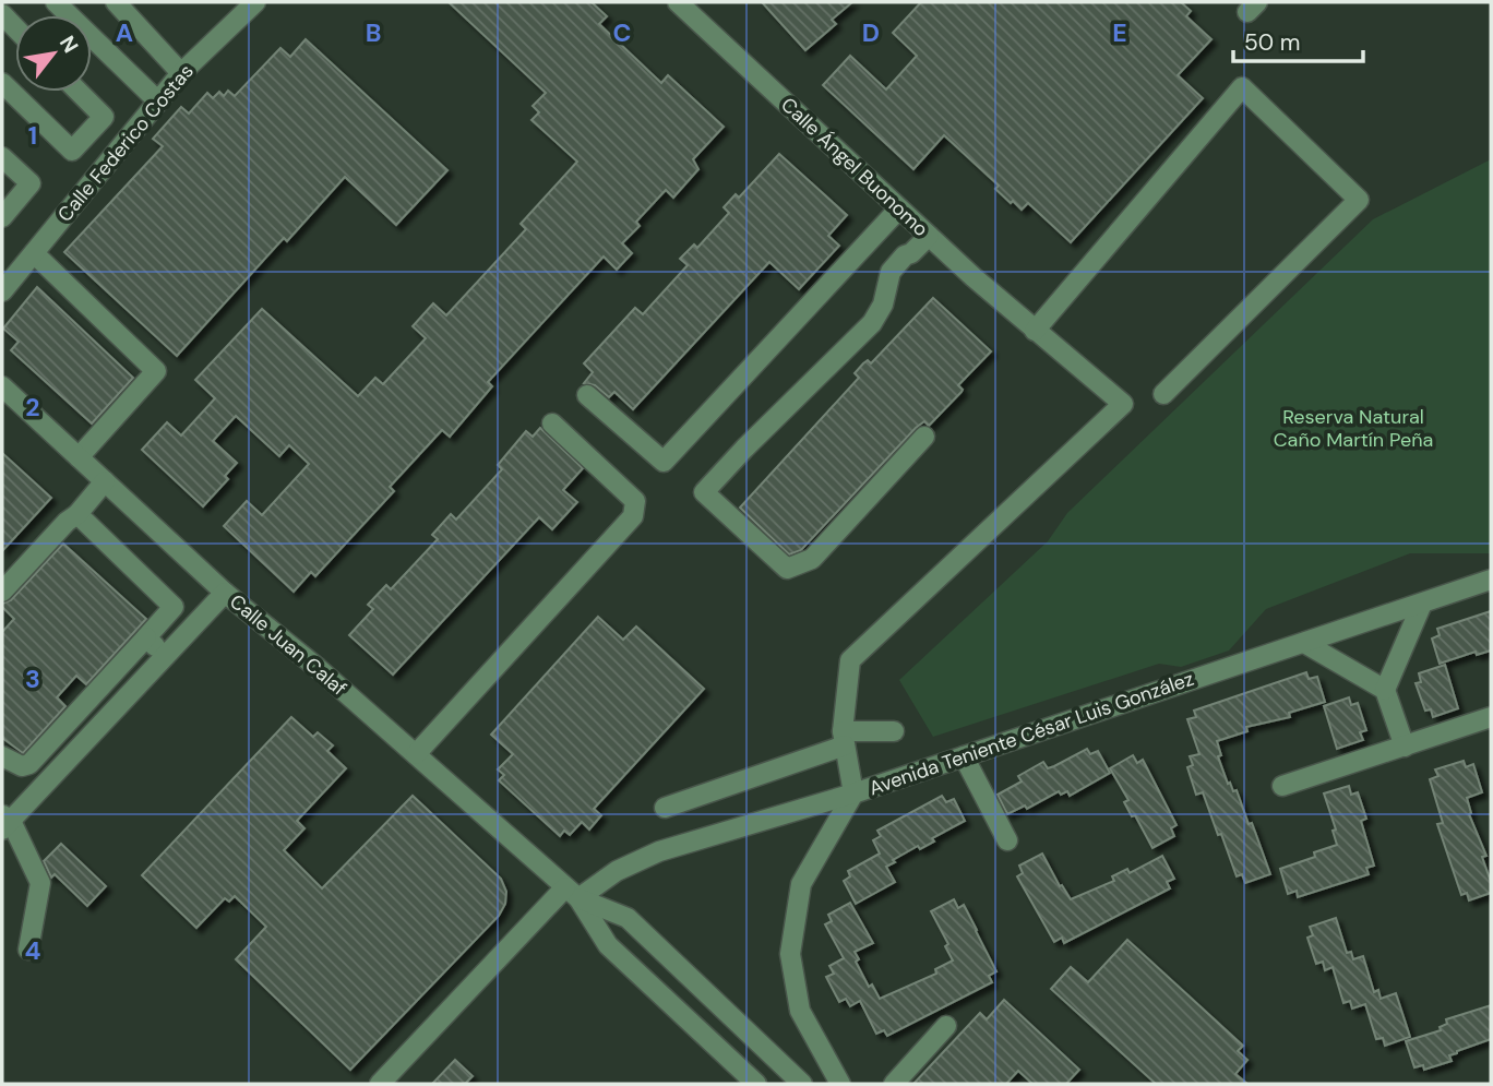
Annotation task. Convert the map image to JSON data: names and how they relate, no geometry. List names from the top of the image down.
{
  "streets": {
    "street": [
      "Calle Federico Costas",
      "Calle Ángel Buonomo",
      "Calle Juan Calaf",
      "Avenida Teniente César Luis González"
    ]
  },
  "crossings": [
    ["Calle Juan Calaf", "Avenida Teniente César Luis González"]
  ],
  "parks": ["Reserva Natural Caño Martín Peña"],
  "scale_bar": "50 m",
  "north": "top right",
  "grid": {
    "columns": [
      "A",
      "B",
      "C",
      "D",
      "E"
    ],
    "rows": [
      "1",
      "2",
      "3",
      "4"
    ]
  }
}
